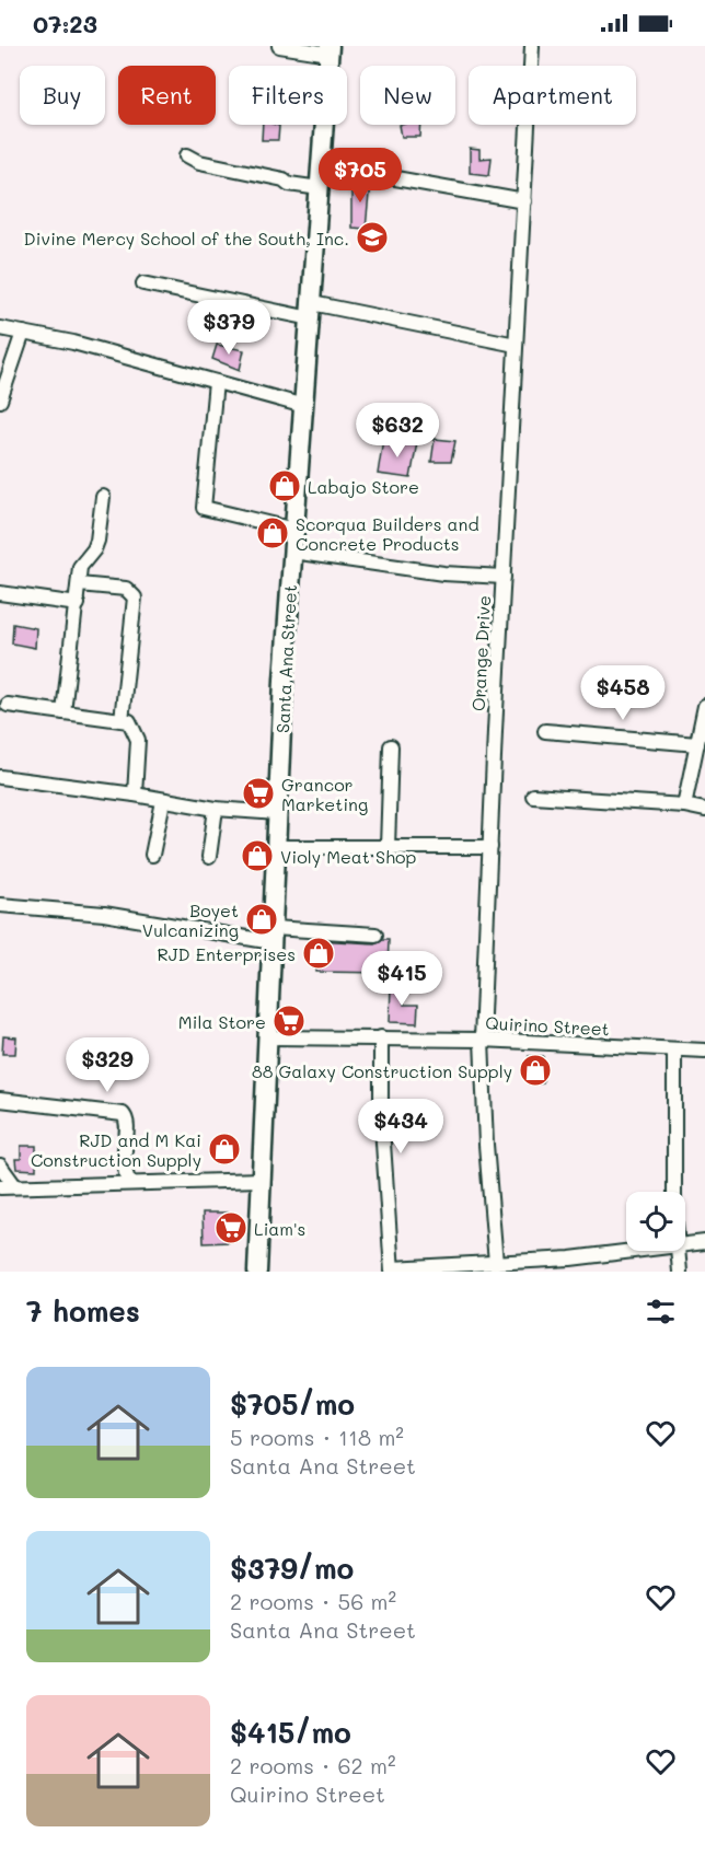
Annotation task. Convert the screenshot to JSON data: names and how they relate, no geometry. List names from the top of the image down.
{
  "streets": {
    "main road": ["Santa Ana Street"],
    "street": ["Orange Drive", "Quirino Street"]
  },
  "crossings": [
    ["Orange Drive", "Quirino Street"],
    ["Santa Ana Street", "Quirino Street"]
  ],
  "places": {
    "school or university": ["Divine Mercy School of the South, Inc."],
    "shop": [
      "Labajo Store",
      "Scorqua Builders and Concrete Products",
      "Violy Meat Shop",
      "Boyet Vulcanizing",
      "RJD Enterprises",
      "88 Galaxy Construction Supply",
      "RJD and M Kai Construction Supply"
    ],
    "supermarket": ["Grancor Marketing", "Mila Store", "Liam's"]
  },
  "page": {
    "status": "07:23",
    "chip": [
      "Buy",
      "Rent",
      "Filters",
      "New",
      "Apartment"
    ],
    "price": [
      "$705",
      "$379",
      "$632",
      "$458",
      "$415",
      "$329",
      "$434"
    ],
    "heading": "7 homes",
    "list": [
      {
        "name": "$705/mo",
        "note": "5 rooms · 118 m² · Santa Ana Street"
      },
      {
        "name": "$379/mo",
        "note": "2 rooms · 56 m² · Santa Ana Street"
      },
      {
        "name": "$415/mo",
        "note": "2 rooms · 62 m² · Quirino Street"
      }
    ]
  }
}
